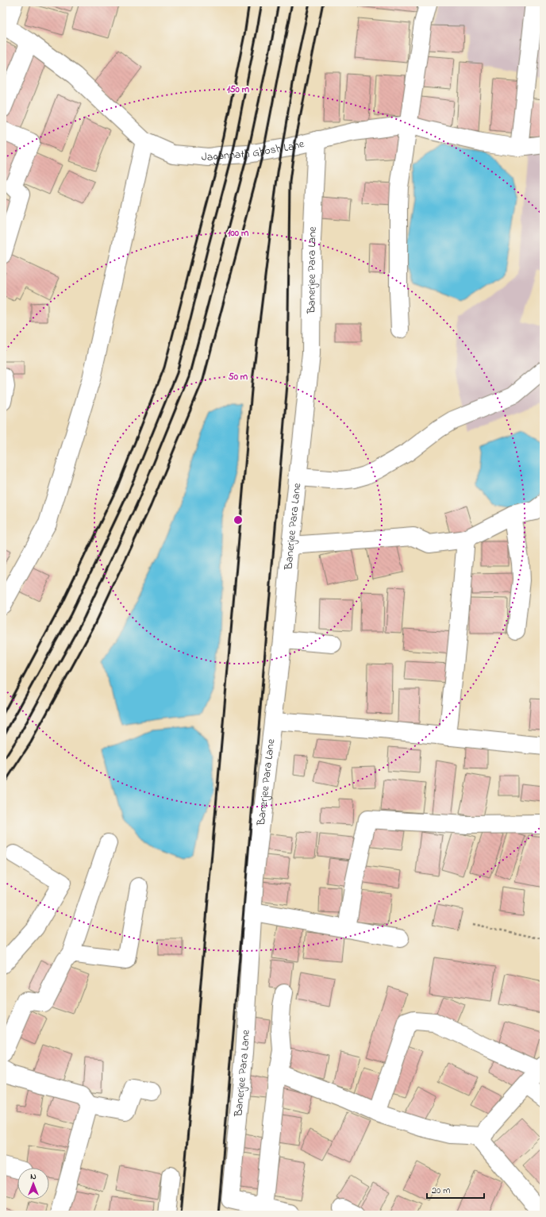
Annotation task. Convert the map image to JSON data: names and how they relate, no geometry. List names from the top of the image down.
{
  "streets": {
    "street": ["Jagannath Ghosh Lane", "Banerjee Para Lane"]
  },
  "crossings": [
    ["Jagannath Ghosh Lane", "Banerjee Para Lane"]
  ],
  "scale_bar": "20 m",
  "north": "top",
  "rings": ["150 m", "100 m", "50 m"]
}
